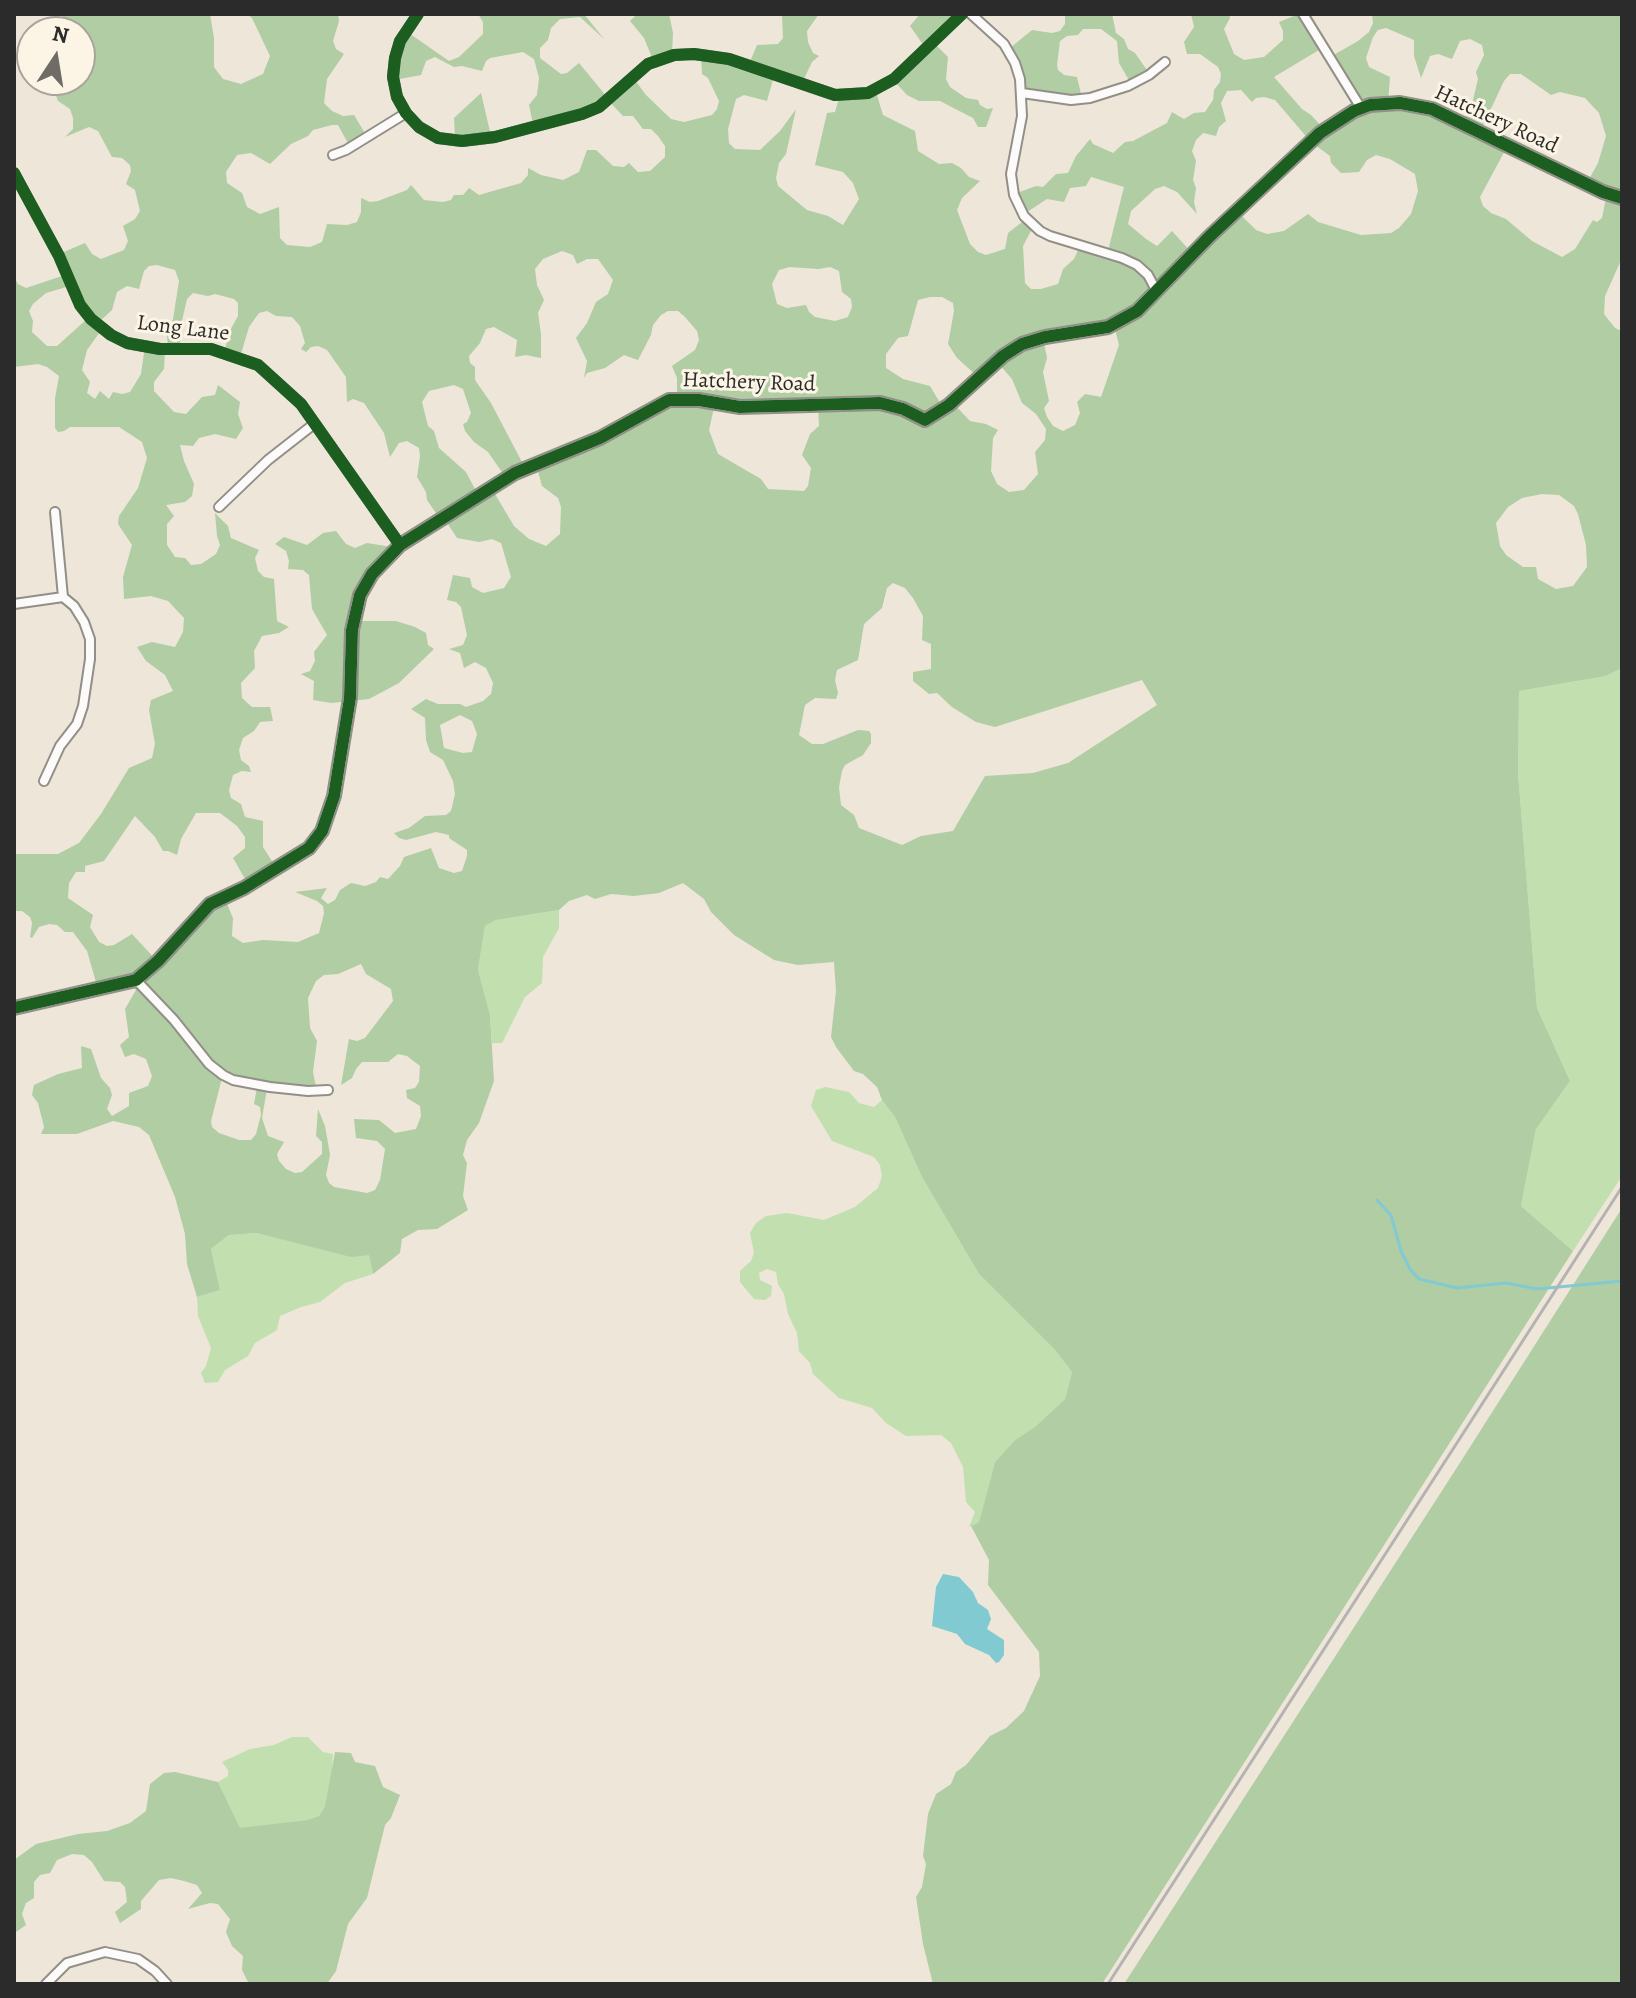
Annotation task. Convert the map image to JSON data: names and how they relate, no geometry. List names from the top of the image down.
{
  "streets": {
    "street": ["Hatchery Road", "Long Lane"]
  },
  "crossings": [
    ["Hatchery Road", "Long Lane"]
  ],
  "north": "top"
}
